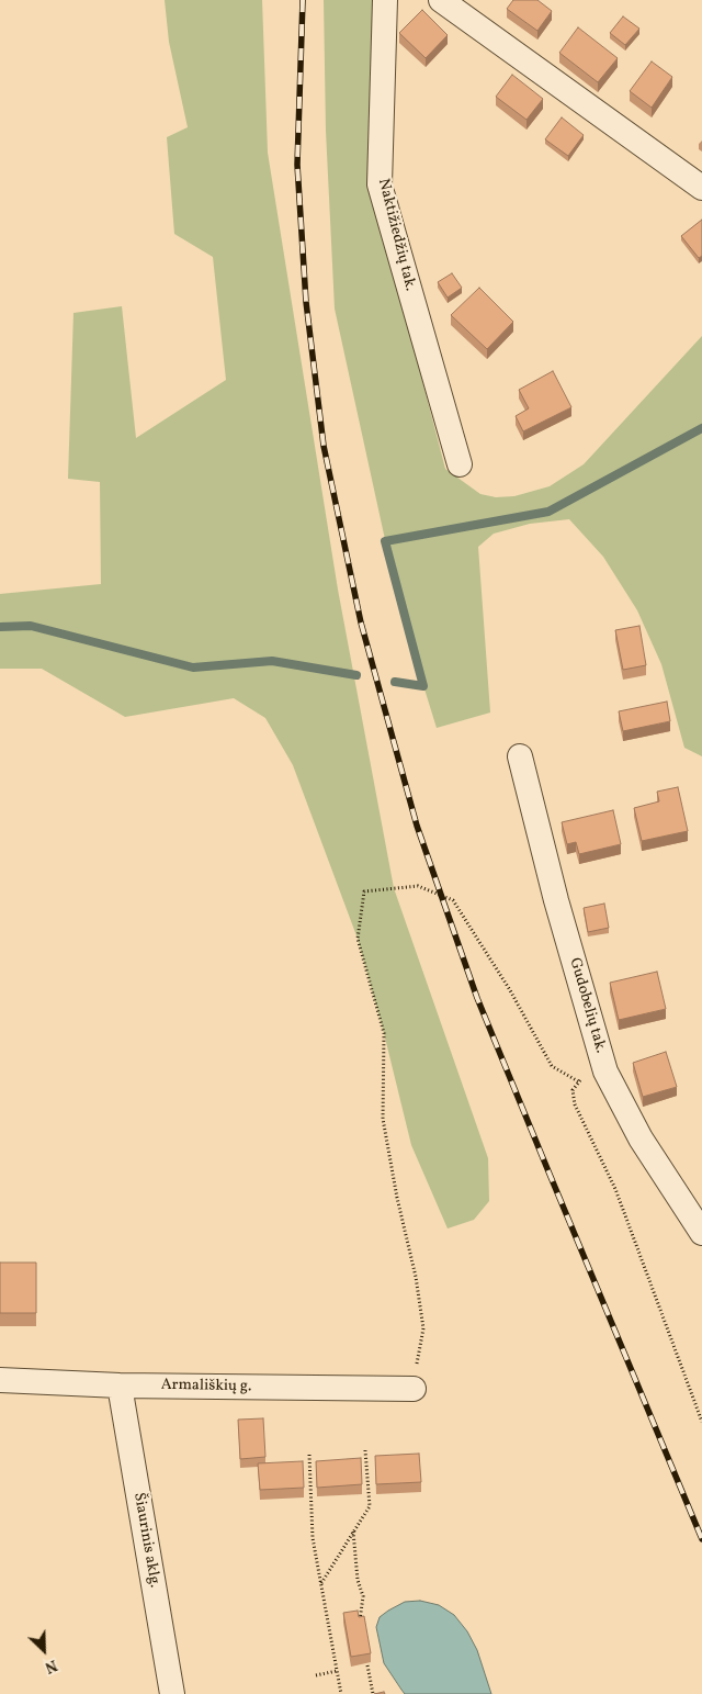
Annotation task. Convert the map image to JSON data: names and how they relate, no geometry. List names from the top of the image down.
{
  "streets": {
    "street": [
      "Naktižiedžių tak.",
      "Gudobelių tak.",
      "Armališkių g.",
      "Šiaurinis aklg."
    ]
  },
  "crossings": [
    ["Armališkių g.", "Šiaurinis aklg."]
  ],
  "north": "bottom right"
}
